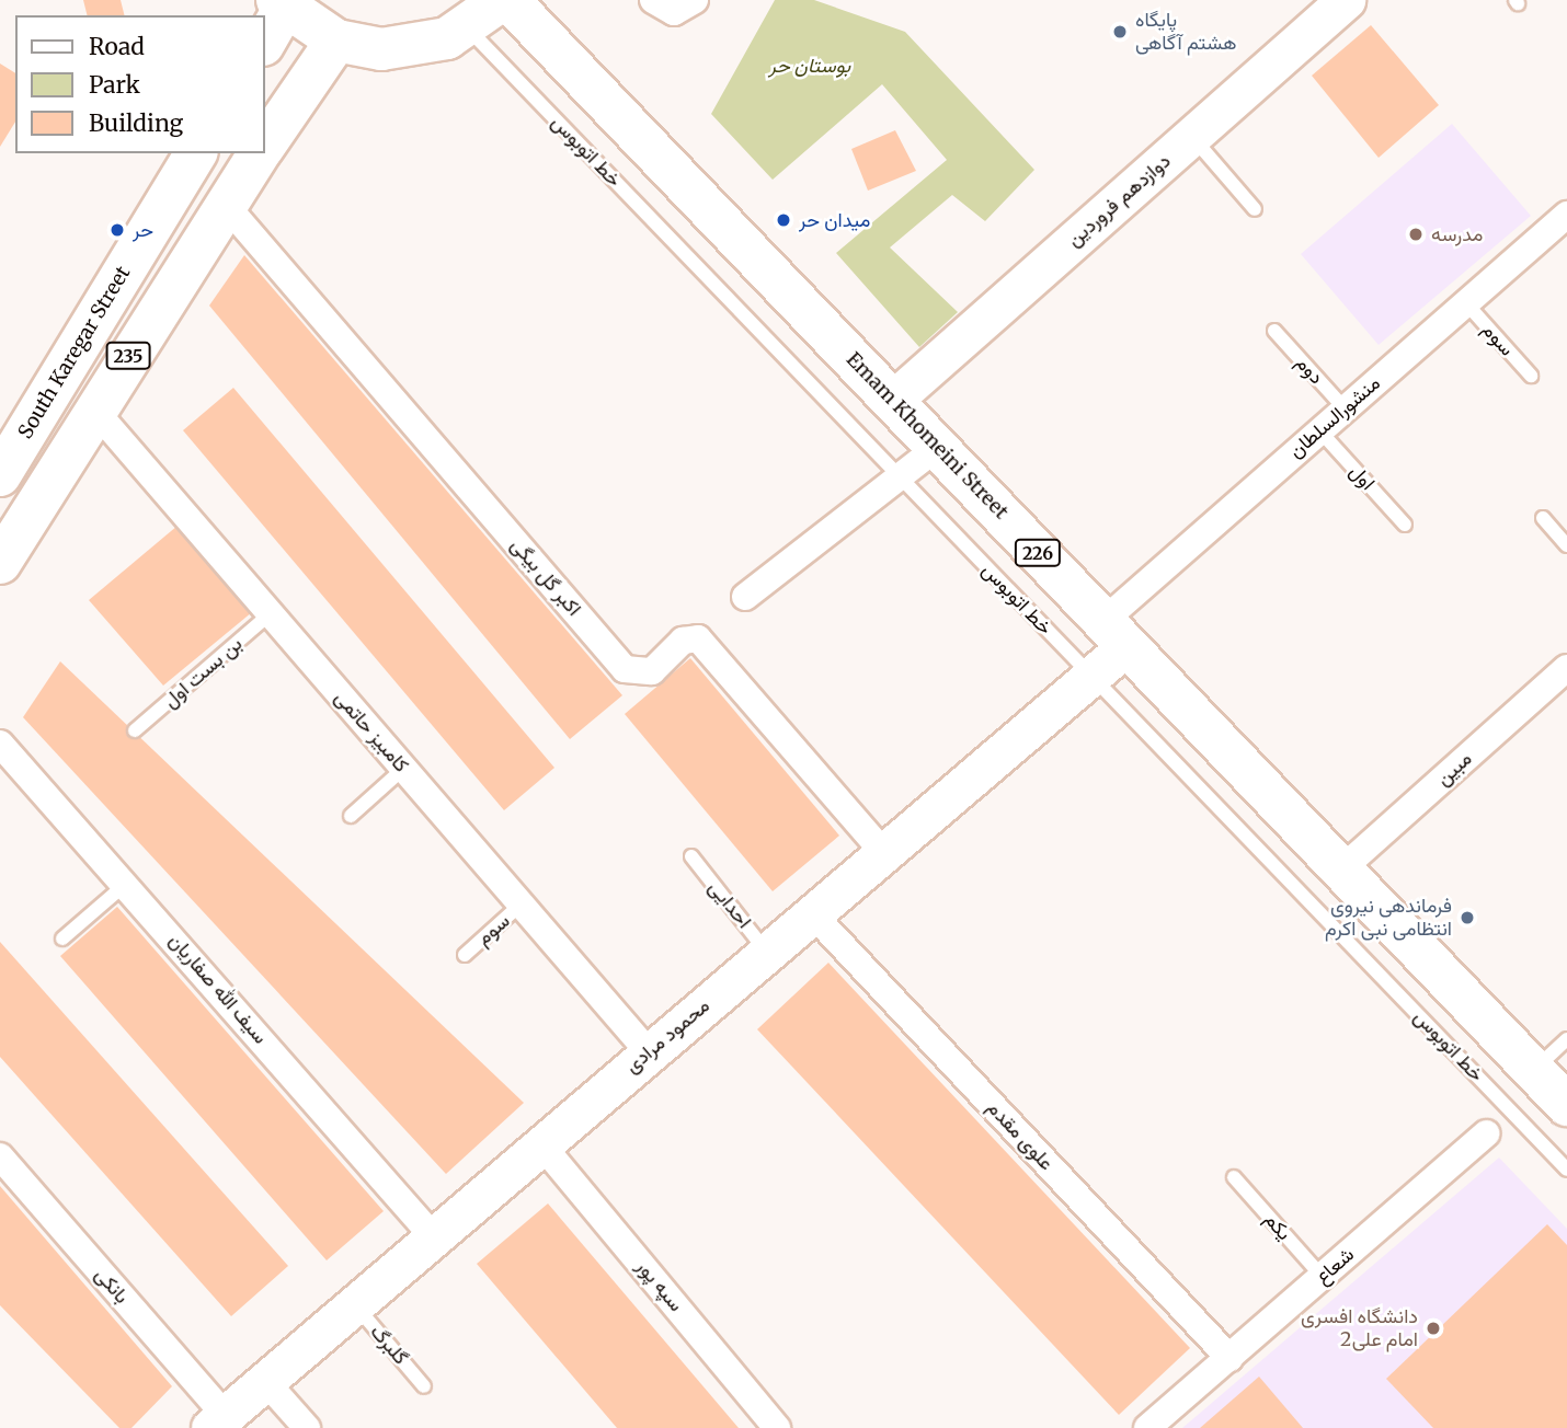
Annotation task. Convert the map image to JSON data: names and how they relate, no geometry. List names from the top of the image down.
{
  "streets": {
    "main road": [
      "South Karegar Street",
      "235",
      "Emam Khomeini Street",
      "226"
    ],
    "street": [
      "دوازدهم فروردین",
      "منشورالسلطان",
      "اکبر گل بیگی",
      "کامبیز حاتمی",
      "مبین",
      "سیف الله صفاریان",
      "محمود مرادی",
      "علوی مقدم",
      "شعاع",
      "بانکی",
      "سپه پور"
    ],
    "lane": [
      "خط اتوبوس",
      "سوم",
      "دوم",
      "اول",
      "بن بست اول",
      "احدایی",
      "یکم",
      "گلبرگ"
    ]
  },
  "crossings": [
    ["خط اتوبوس", "محمود مرادی"],
    ["دوازدهم فروردین", "Emam Khomeini Street"],
    ["سوم", "منشورالسلطان"],
    ["سوم", "کامبیز حاتمی"],
    ["235", "اکبر گل بیگی"],
    ["235", "کامبیز حاتمی"],
    ["دوم", "منشورالسلطان"],
    ["منشورالسلطان", "Emam Khomeini Street"],
    ["منشورالسلطان", "اول"],
    ["منشورالسلطان", "محمود مرادی"],
    ["Emam Khomeini Street", "مبین"],
    ["Emam Khomeini Street", "محمود مرادی"],
    ["اکبر گل بیگی", "محمود مرادی"],
    ["بن بست اول", "کامبیز حاتمی"],
    ["کامبیز حاتمی", "محمود مرادی"],
    ["احدایی", "محمود مرادی"],
    ["سیف الله صفاریان", "محمود مرادی"],
    ["محمود مرادی", "علوی مقدم"],
    ["محمود مرادی", "بانکی"],
    ["محمود مرادی", "سپه پور"],
    ["محمود مرادی", "گلبرگ"],
    ["علوی مقدم", "شعاع"],
    ["یکم", "شعاع"]
  ],
  "parks": ["بوستان حر"],
  "places": [
    "پایگاه هشتم آگاهی",
    "میدان حر",
    "حر",
    "مدرسه",
    "فرماندهی نیروی انتظامی نبی اکرم",
    "دانشگاه افسری امام علی2"
  ],
  "legend": ["Road", "Park", "Building"]
}
